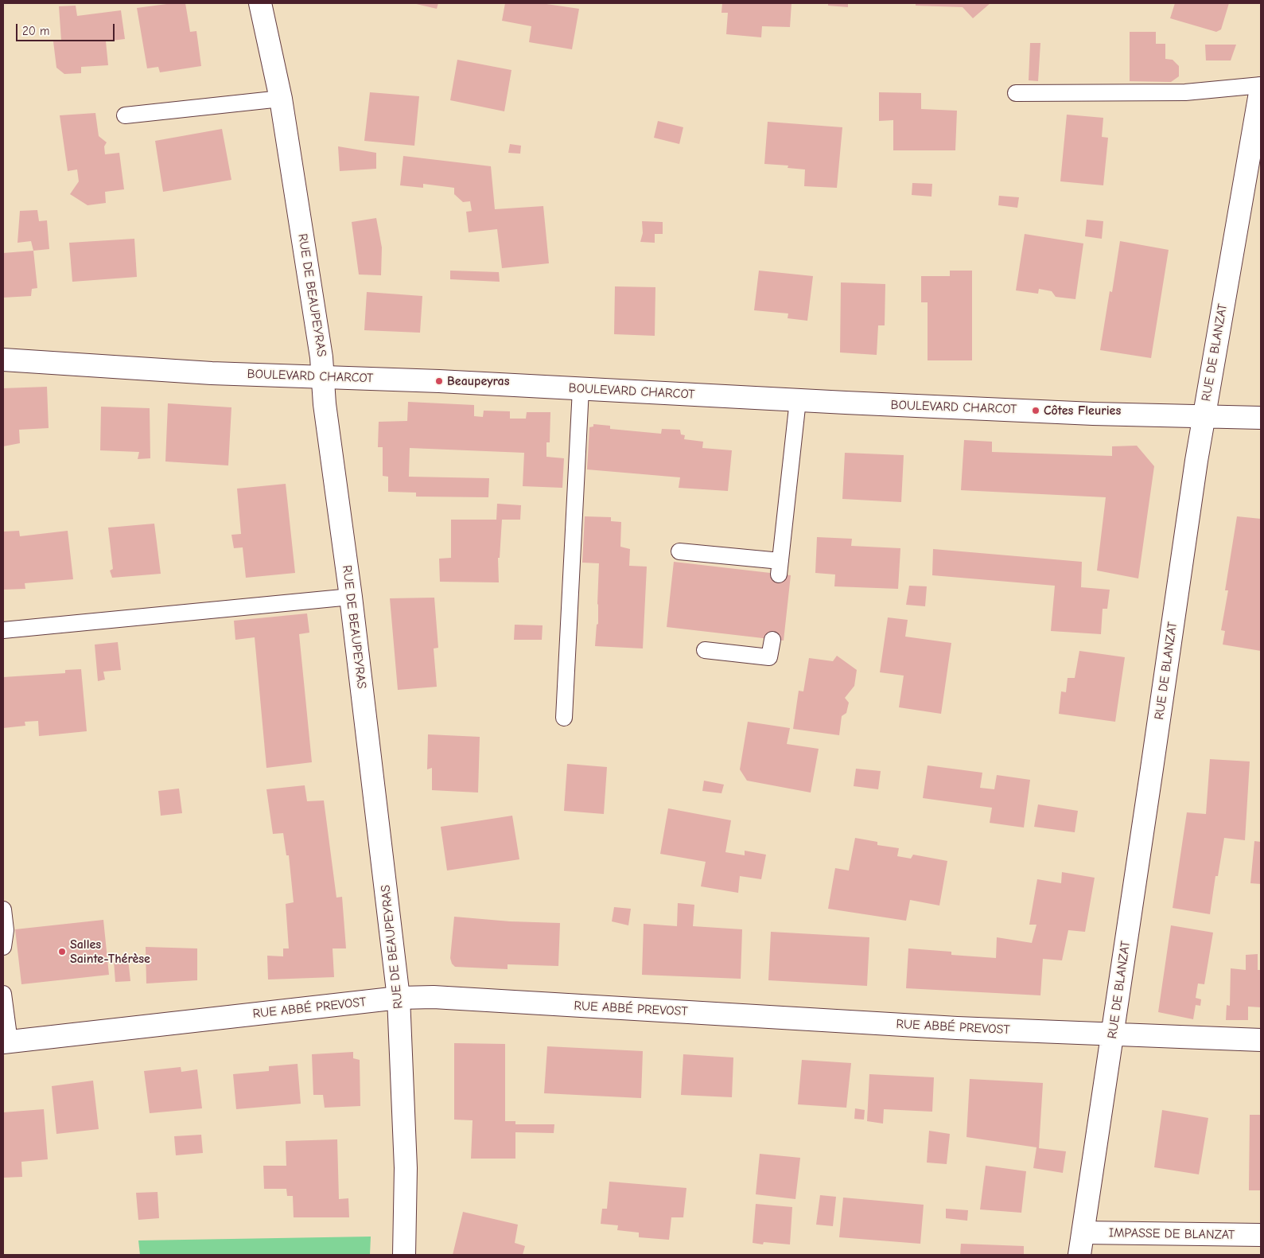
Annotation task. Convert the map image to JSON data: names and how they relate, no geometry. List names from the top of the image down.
{
  "streets": {
    "street": [
      "RUE DE BEAUPEYRAS",
      "RUE DE BLANZAT",
      "BOULEVARD CHARCOT",
      "RUE ABBÉ PREVOST",
      "IMPASSE DE BLANZAT"
    ]
  },
  "crossings": [
    ["RUE DE BEAUPEYRAS", "BOULEVARD CHARCOT"],
    ["RUE DE BEAUPEYRAS", "RUE ABBÉ PREVOST"],
    ["RUE DE BLANZAT", "BOULEVARD CHARCOT"],
    ["RUE DE BLANZAT", "RUE ABBÉ PREVOST"],
    ["RUE DE BLANZAT", "IMPASSE DE BLANZAT"]
  ],
  "places": ["Beaupeyras", "Côtes Fleuries", "Salles Sainte-Thérèse"],
  "scale_bar": "20 m"
}
